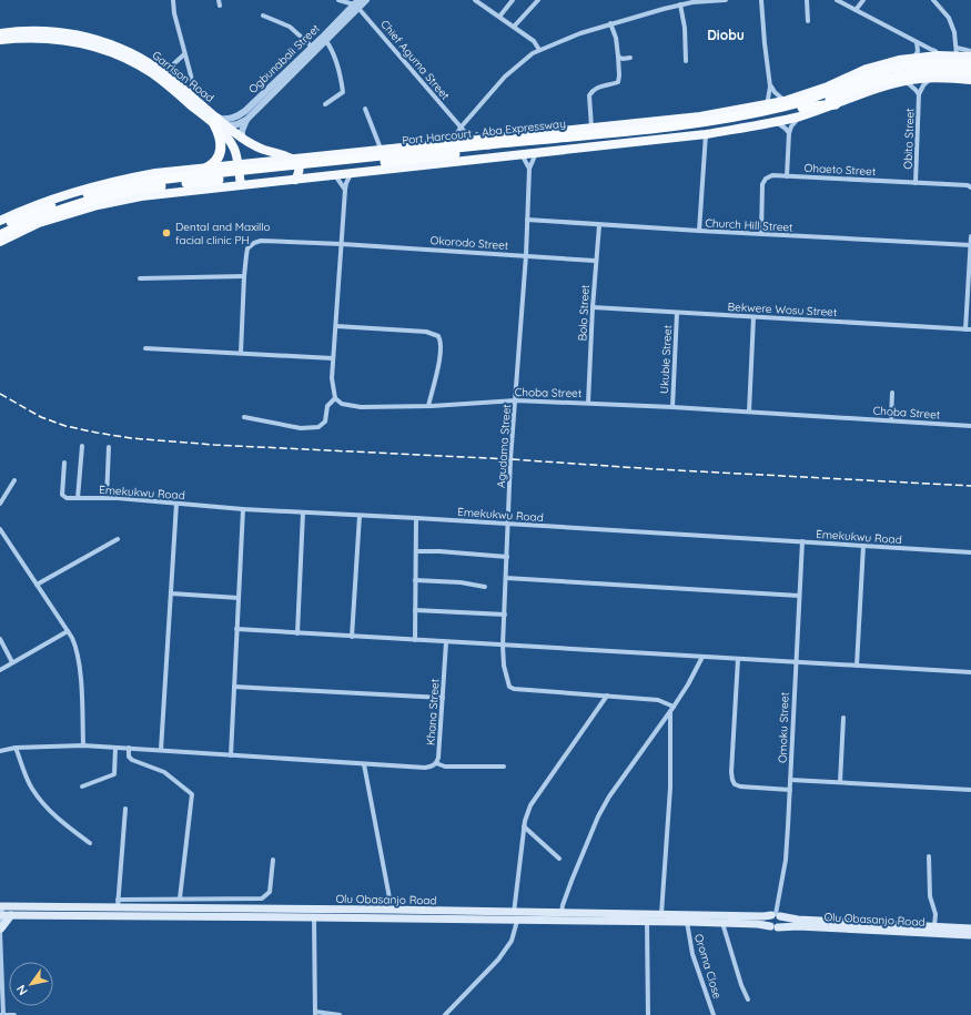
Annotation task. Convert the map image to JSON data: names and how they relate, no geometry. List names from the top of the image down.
{
  "streets": {
    "highway": ["Port Harcourt - Aba Expressway"],
    "main road": ["Garrison Road", "Olu Obasanjo Road"],
    "street": [
      "Ogbunabali Street",
      "Chief Aguma Street",
      "Obito Street",
      "Ohaeto Street",
      "Church Hill Street",
      "Okorodo Street",
      "Bekwere Wosu Street",
      "Bolo Street",
      "Ukubie Street",
      "Choba Street",
      "Agudama Street",
      "Emekukwu Road",
      "Khana Street",
      "Omoku Street",
      "Oroma Close"
    ]
  },
  "crossings": [
    ["Ogbunabali Street", "Chief Aguma Street"],
    ["Ogbunabali Street", "Garrison Road"],
    ["Obito Street", "Ohaeto Street"],
    ["Ohaeto Street", "Church Hill Street"],
    ["Church Hill Street", "Bolo Street"],
    ["Church Hill Street", "Agudama Street"],
    ["Okorodo Street", "Bolo Street"],
    ["Okorodo Street", "Agudama Street"],
    ["Bekwere Wosu Street", "Bolo Street"],
    ["Bekwere Wosu Street", "Ukubie Street"],
    ["Bolo Street", "Choba Street"],
    ["Ukubie Street", "Choba Street"],
    ["Choba Street", "Agudama Street"],
    ["Agudama Street", "Emekukwu Road"],
    ["Emekukwu Road", "Omoku Street"],
    ["Omoku Street", "Olu Obasanjo Road"],
    ["Olu Obasanjo Road", "Oroma Close"]
  ],
  "districts": ["Diobu"],
  "places": ["Dental and Maxillo facial clinic PH"],
  "north": "bottom left"
}
